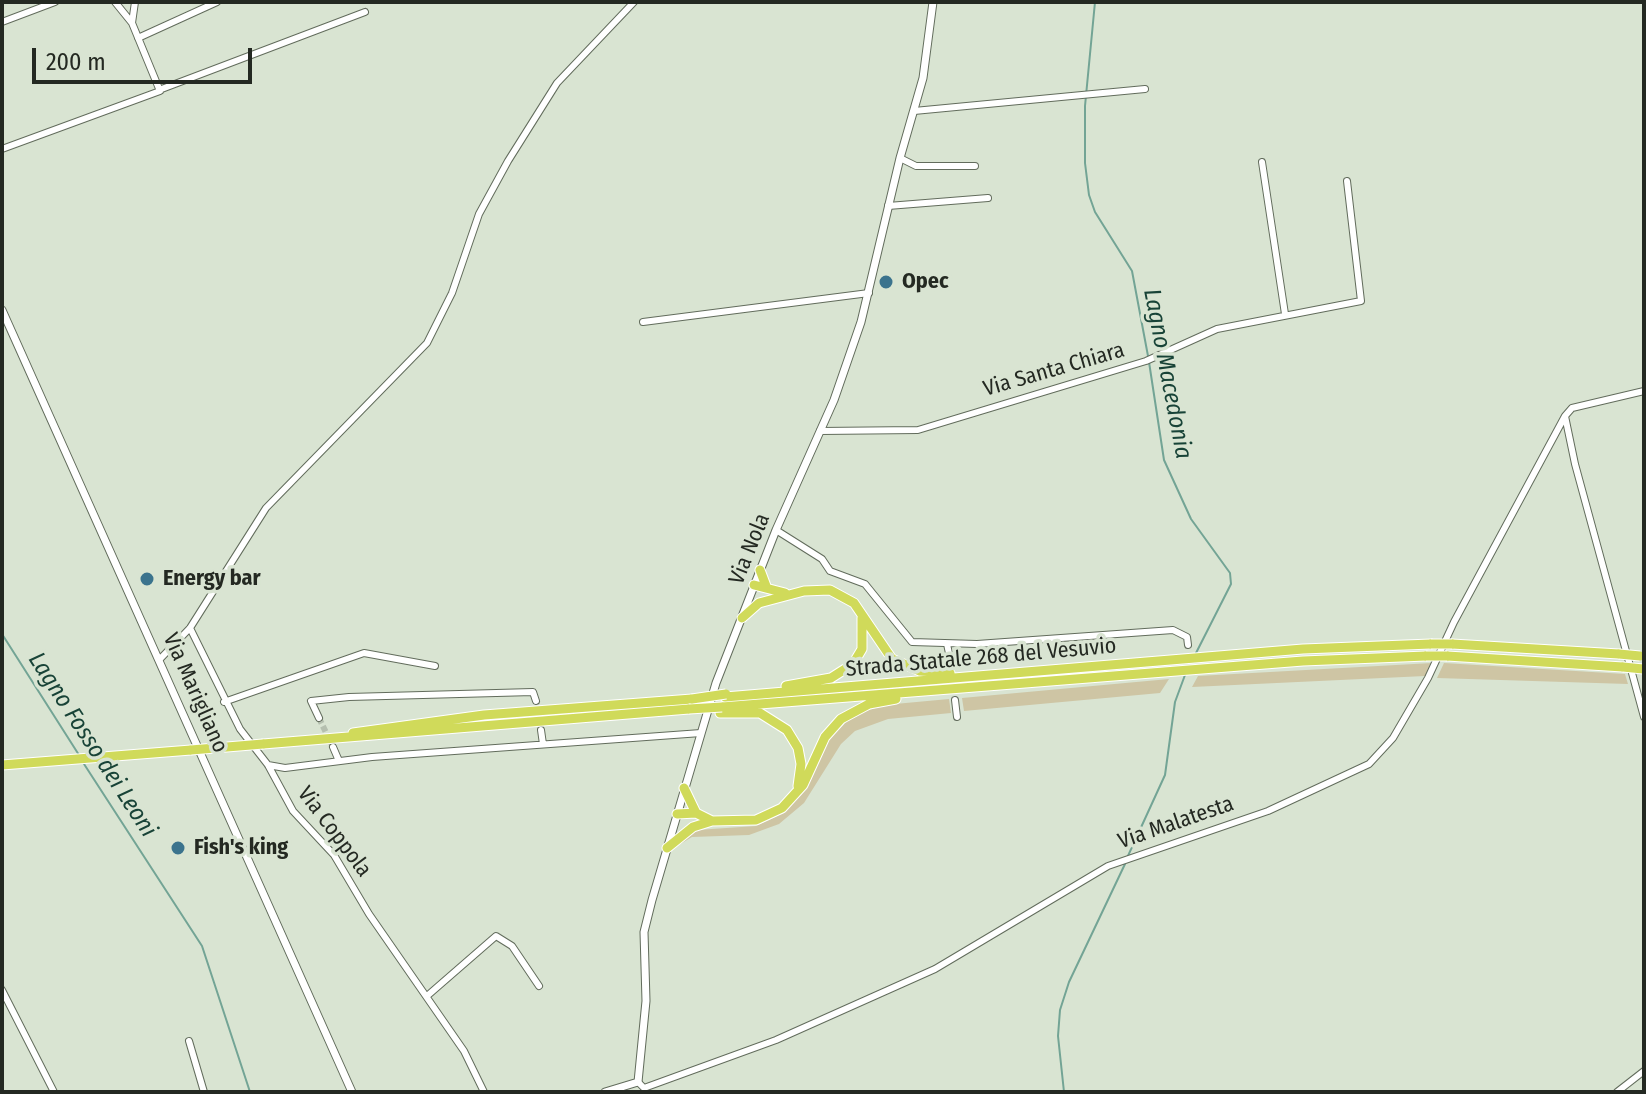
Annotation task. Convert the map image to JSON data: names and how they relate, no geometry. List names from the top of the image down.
{
  "streets": {
    "highway": ["Strada Statale 268 del Vesuvio"],
    "street": [
      "Via Santa Chiara",
      "Via Nola",
      "Via Marigliano",
      "Via Malatesta",
      "Via Coppola"
    ]
  },
  "crossings": [
    ["Via Santa Chiara", "Via Nola"],
    ["Via Nola", "Via Malatesta"]
  ],
  "water": ["Lagno Macedonia", "Lagno Fosso dei Leoni"],
  "places": ["Opec", "Energy bar", "Fish's king"],
  "scale_bar": "200 m"
}
